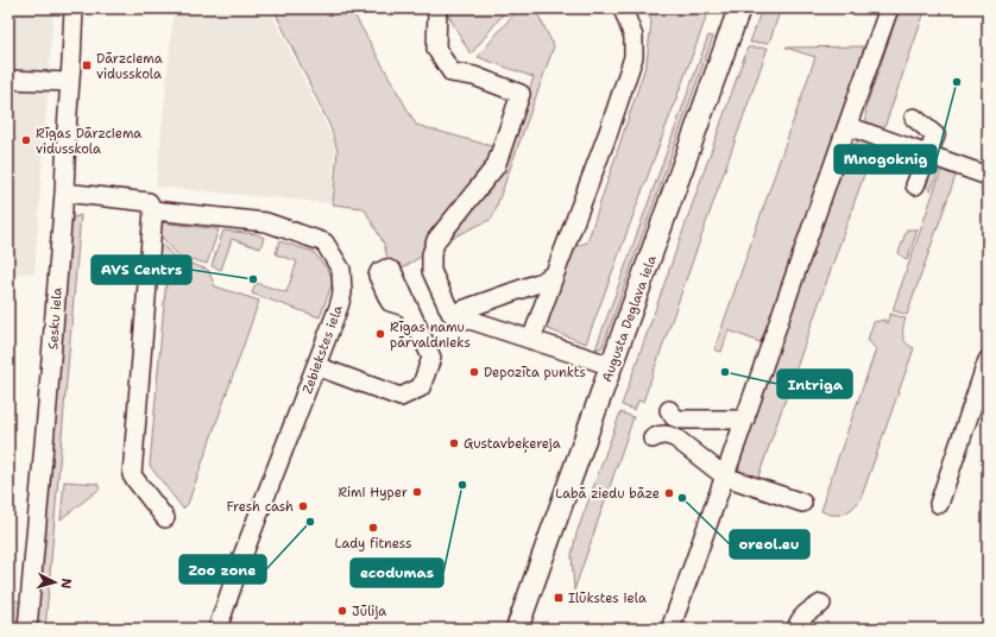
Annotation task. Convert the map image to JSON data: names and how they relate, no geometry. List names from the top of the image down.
{
  "streets": {
    "main road": ["Augusta Deglava iela"],
    "street": ["Sesku iela", "Zebiekstes iela"]
  },
  "crossings": [
    ["Sesku iela", "Zebiekstes iela"]
  ],
  "places": {
    "transit": ["Dārzciema vidusskola", "Ilūkstes iela"],
    "other": [
      "Mnogoknig",
      "Rīgas Dārzciema vidusskola",
      "AVS Centrs",
      "Rīgas namu pārvaldnieks",
      "Depozīta punkts",
      "Intriga",
      "Gustavbeķereja",
      "ecodumas",
      "Rimi Hyper",
      "Labā ziedu bāze",
      "oreol.eu",
      "Fresh cash",
      "Zoo zone",
      "Lady fitness",
      "Jūlija"
    ]
  },
  "north": "right"
}
